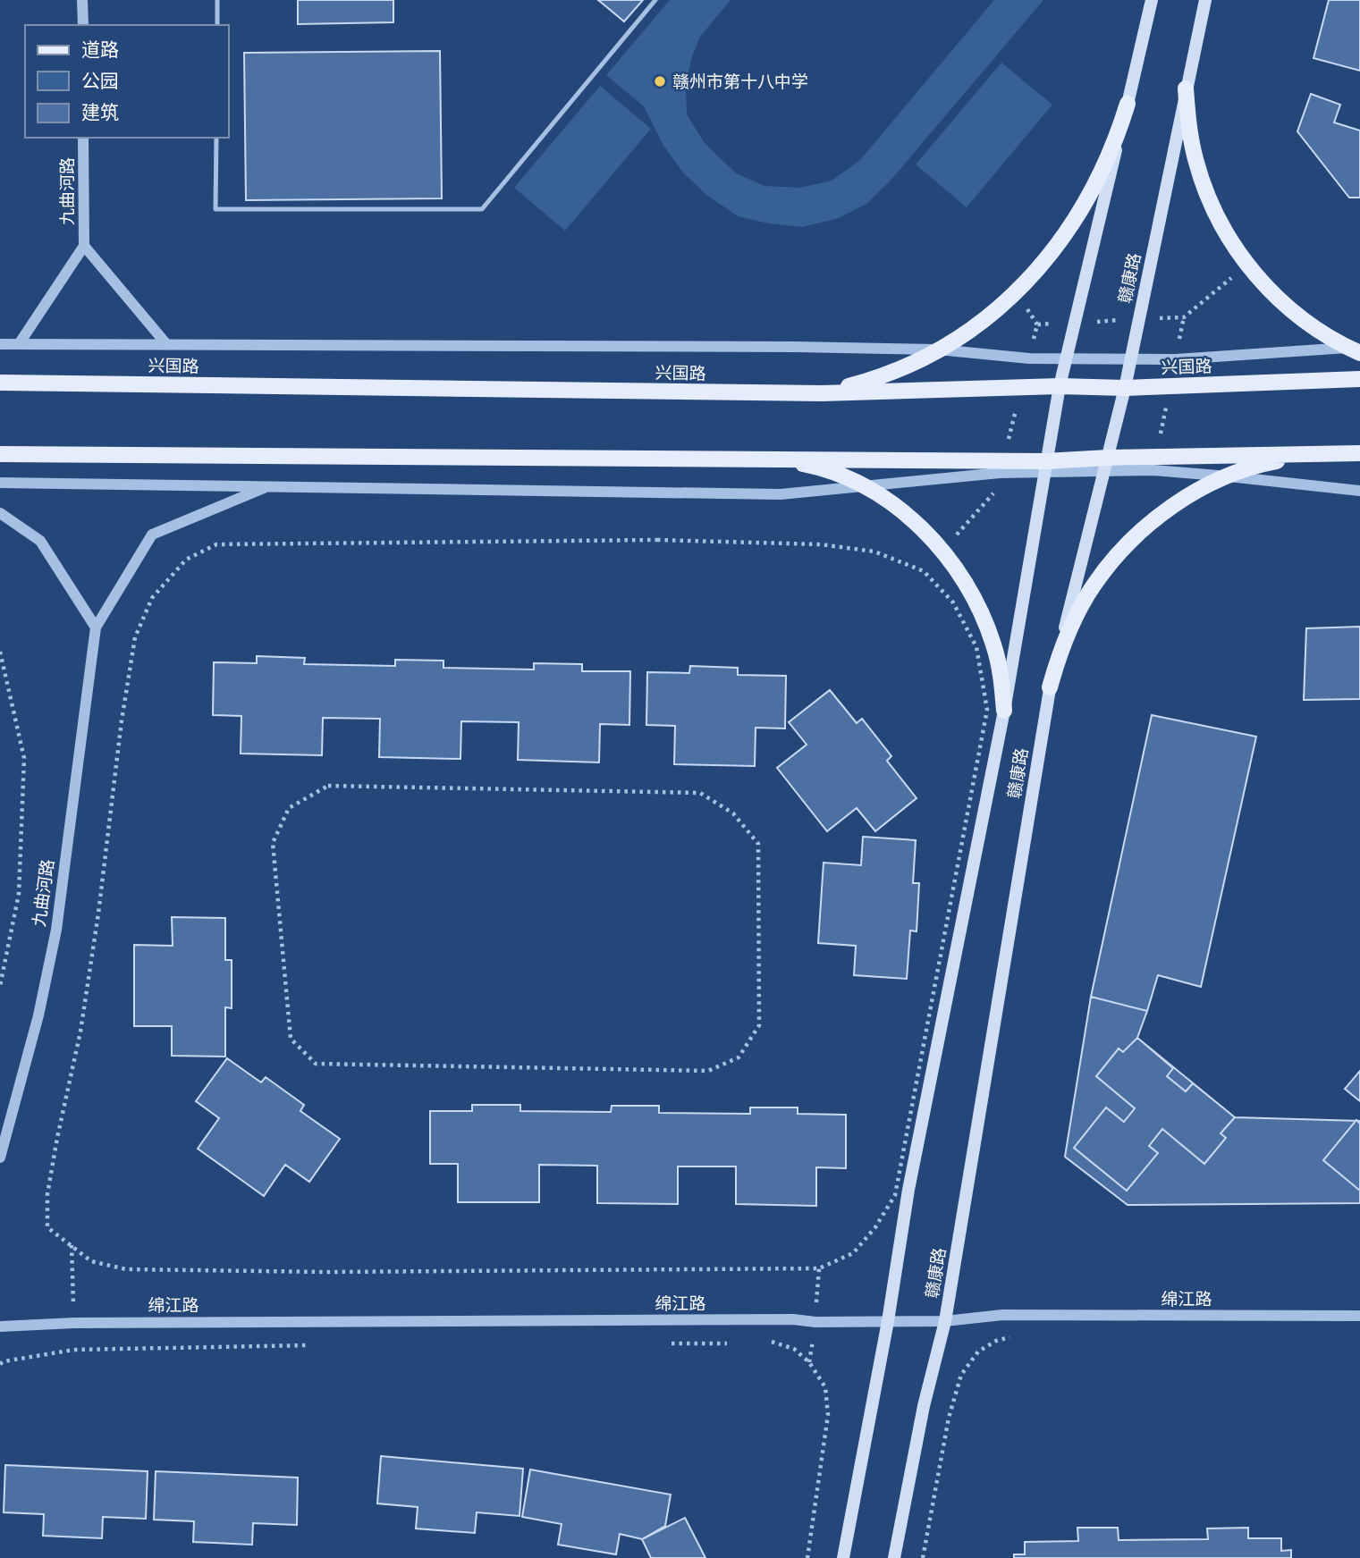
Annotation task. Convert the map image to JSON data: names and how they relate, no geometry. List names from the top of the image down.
{
  "streets": {
    "main road": ["赣康路", "兴国路"],
    "street": ["九曲河路", "绵江路"]
  },
  "crossings": [
    ["赣康路", "兴国路"],
    ["赣康路", "绵江路"]
  ],
  "places": ["赣州市第十八中学"],
  "legend": ["道路", "公园", "建筑"]
}
